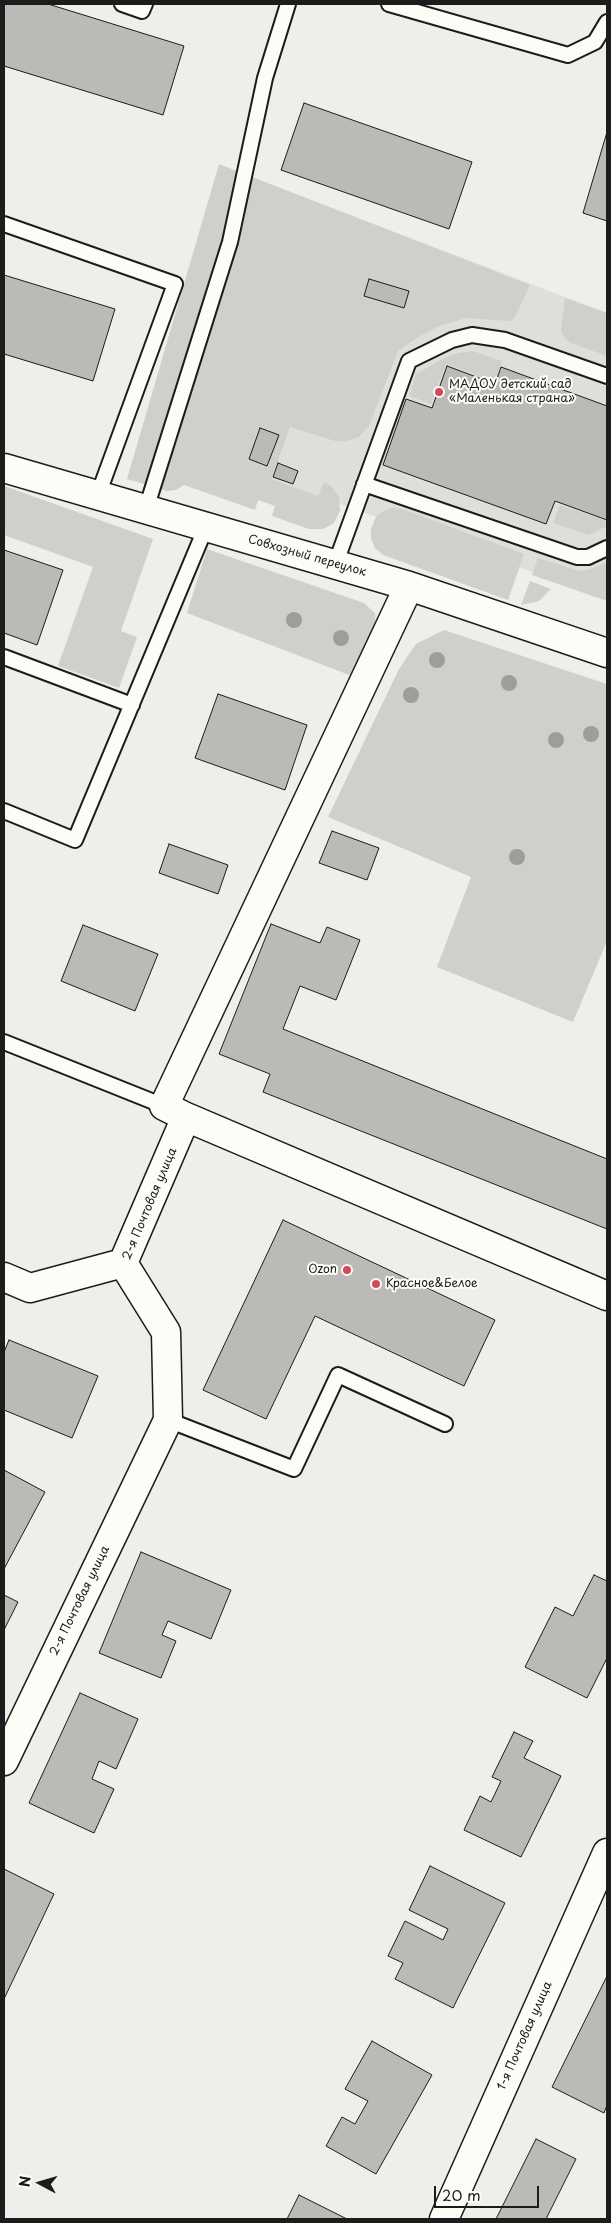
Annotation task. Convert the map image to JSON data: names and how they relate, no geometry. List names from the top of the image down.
{
  "streets": {
    "street": ["Совхозный переулок", "2-я Почтовая улица", "1-я Почтовая улица"]
  },
  "crossings": [
    ["Совхозный переулок", "2-я Почтовая улица"]
  ],
  "places": ["МАДОУ детский сад «Маленькая страна»", "Ozon", "Красное&Белое"],
  "scale_bar": "20 m",
  "north": "left"
}
